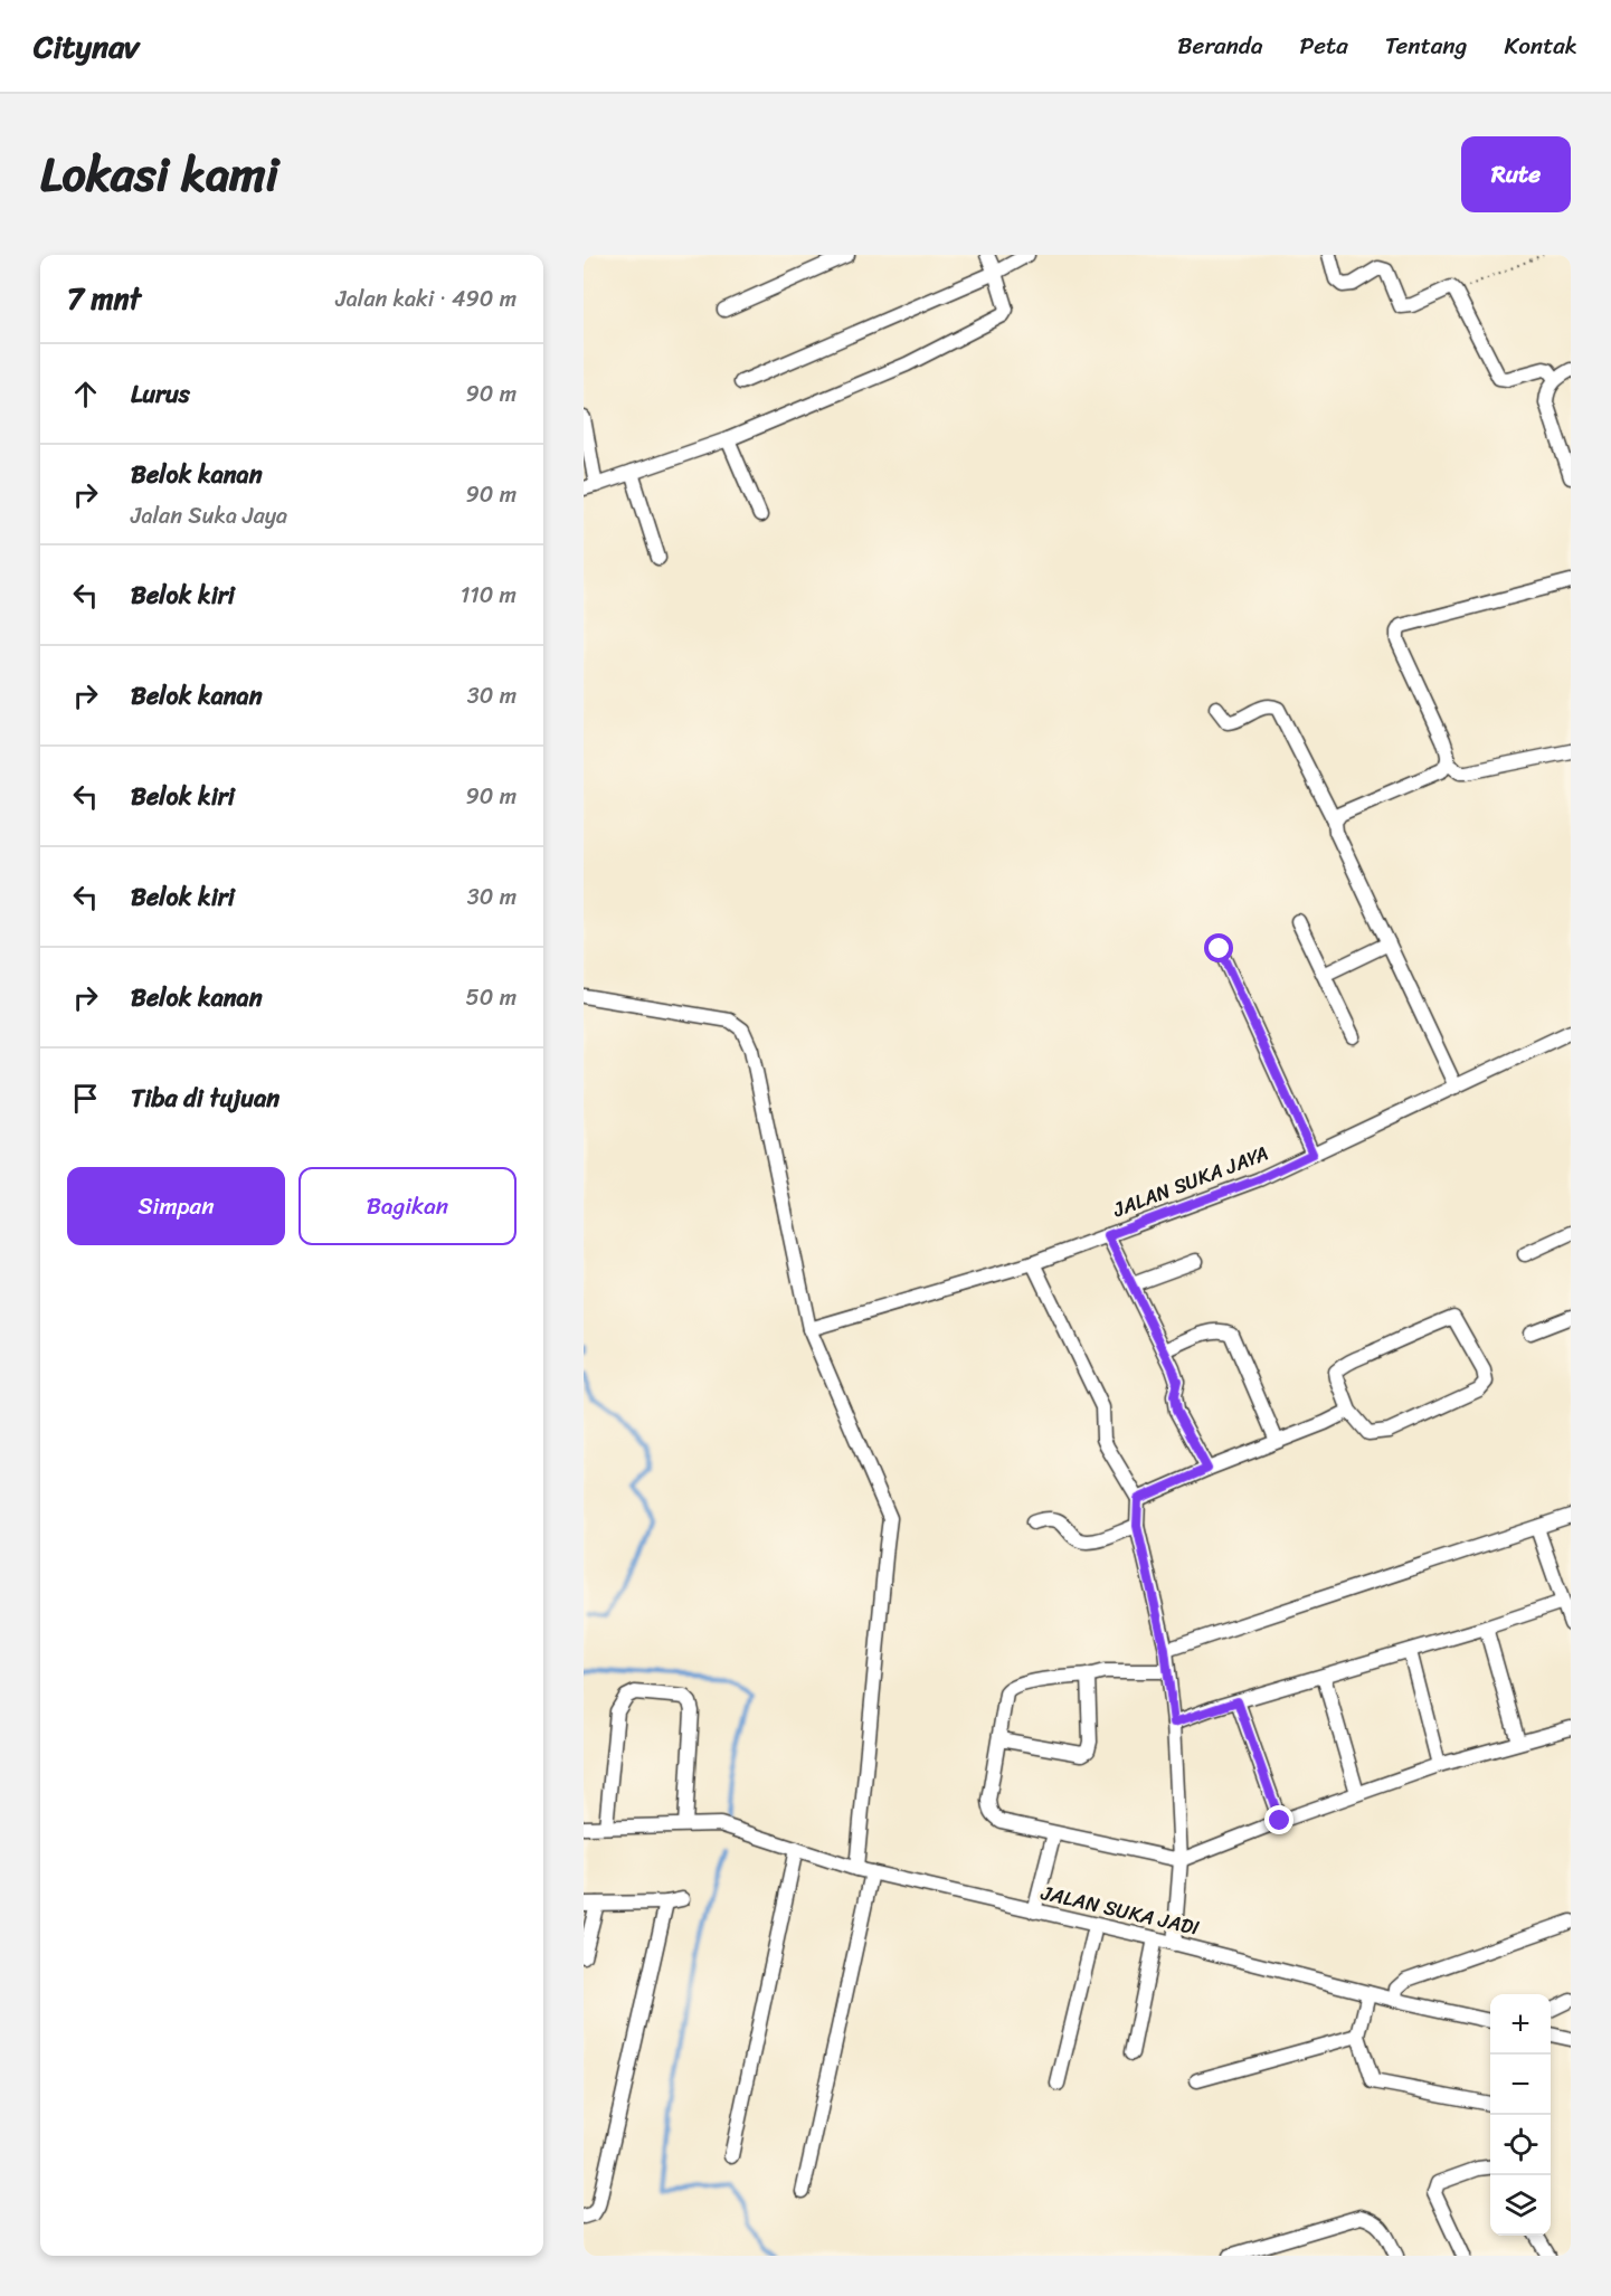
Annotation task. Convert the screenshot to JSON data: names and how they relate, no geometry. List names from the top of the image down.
{
  "streets": {
    "street": ["JALAN SUKA JAYA", "JALAN SUKA JADI"]
  },
  "page": {
    "header": "Citynav",
    "nav": [
      "Beranda",
      "Peta",
      "Tentang",
      "Kontak"
    ],
    "title": "Lokasi kami",
    "buttons": [
      "Rute",
      ["Simpan", "Bagikan"]
    ],
    "heading": ["7 mnt", "Jalan kaki · 490 m"],
    "list": [
      ["Lurus", "90 m"],
      ["Belok kanan", "Jalan Suka Jaya", "90 m"],
      ["Belok kiri", "110 m"],
      ["Belok kanan", "30 m"],
      ["Belok kiri", "90 m"],
      ["Belok kiri", "30 m"],
      ["Belok kanan", "50 m"],
      "Tiba di tujuan"
    ],
    "map_buttons": ["+", "−"]
  }
}
